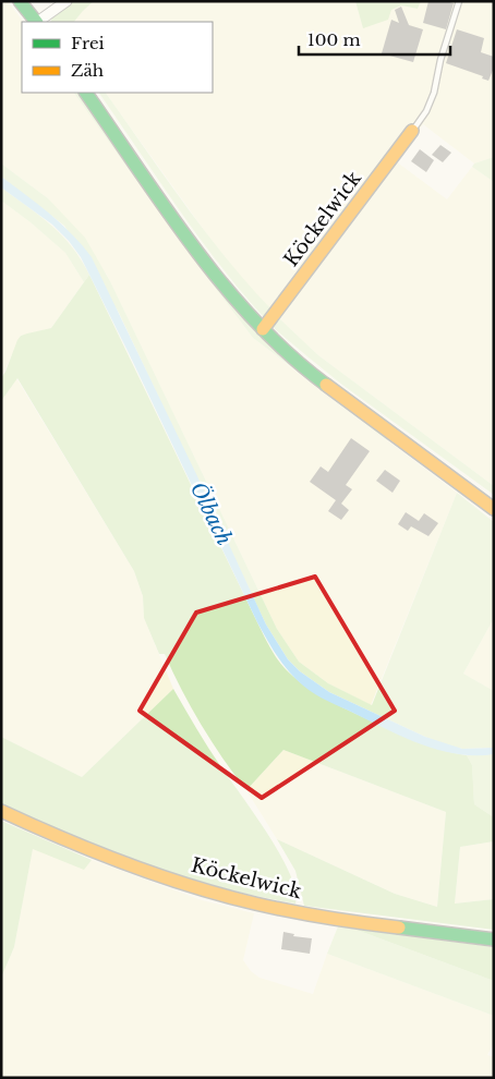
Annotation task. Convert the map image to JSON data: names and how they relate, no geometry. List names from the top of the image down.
{
  "streets": {
    "street": ["Köckelwick"]
  },
  "water": ["Ölbach"],
  "legend": ["Frei", "Zäh"],
  "scale_bar": "100 m"
}
